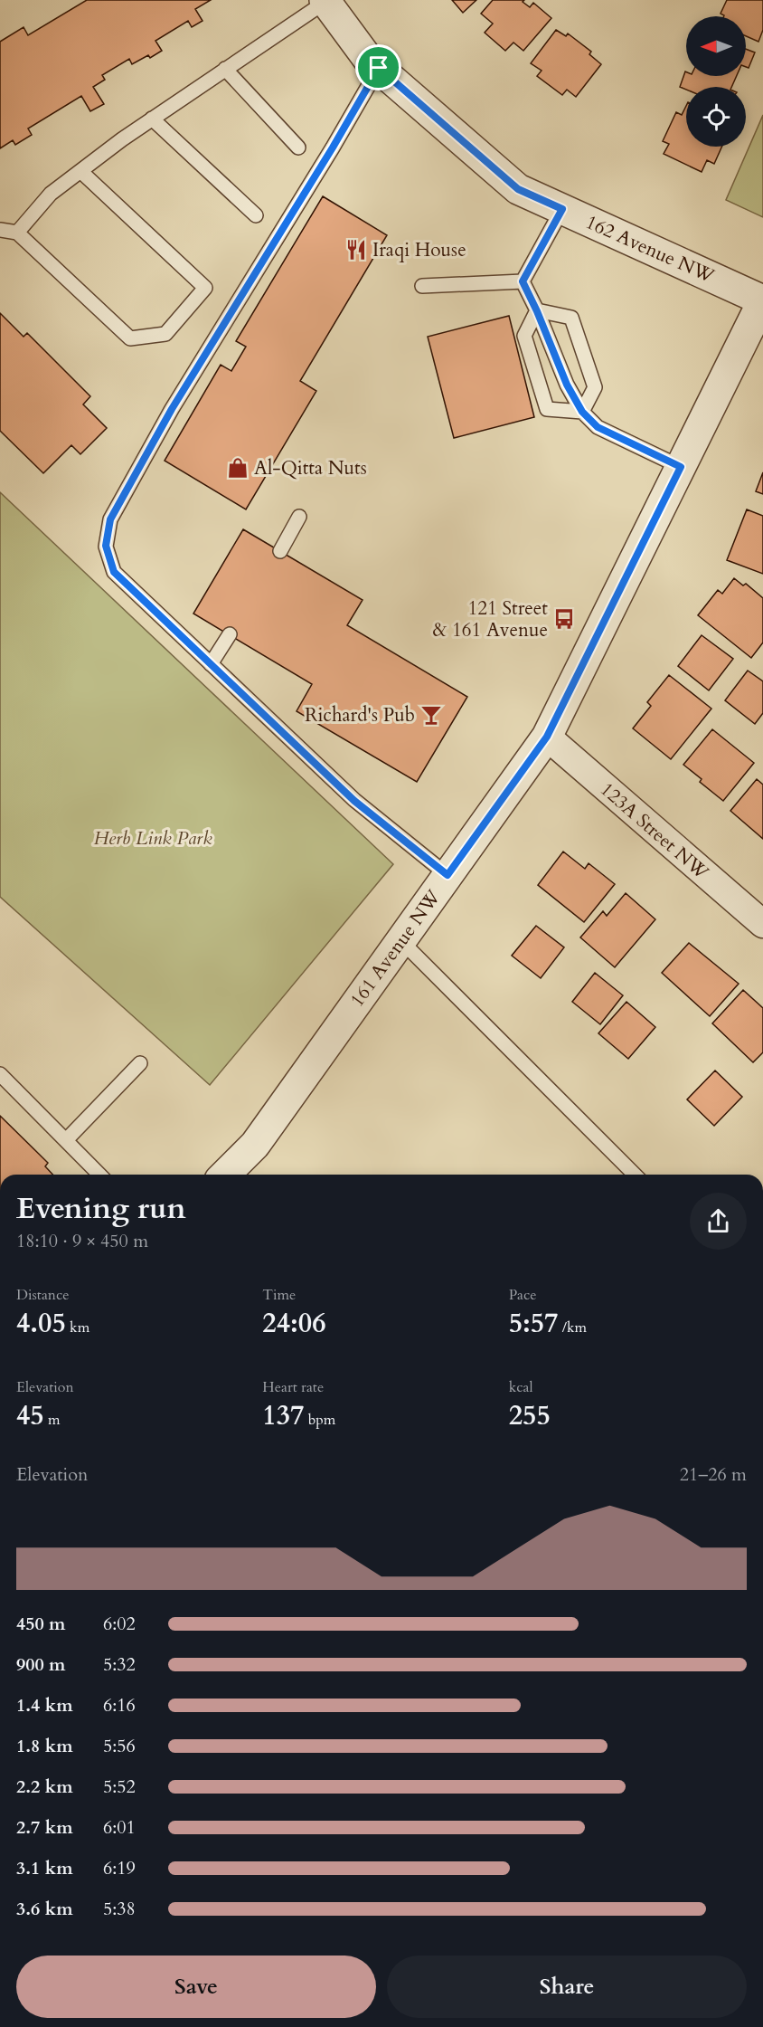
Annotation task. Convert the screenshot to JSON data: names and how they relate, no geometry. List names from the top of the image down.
{
  "streets": {
    "street": ["162 Avenue NW", "123A Street NW", "161 Avenue NW"]
  },
  "crossings": [
    ["162 Avenue NW", "161 Avenue NW"],
    ["123A Street NW", "161 Avenue NW"]
  ],
  "parks": ["Herb Link Park"],
  "places": {
    "restaurant": ["Iraqi House"],
    "shop": ["Al-Qitta Nuts"],
    "bus stop": ["121 Street & 161 Avenue"],
    "bar": ["Richard's Pub"]
  },
  "north": "left",
  "page": {
    "heading": ["Evening run", "18:10 · 9 × 450 m"],
    "stats": [
      ["Distance", "4.05 km"],
      ["Time", "24:06"],
      ["Pace", "5:57 /km"],
      ["Elevation", "45 m"],
      ["Heart rate", "137 bpm"],
      ["kcal", "255"]
    ],
    "chart": ["Elevation", "21–26 m"],
    "list": [
      {
        "name": "450 m",
        "note": "6:02"
      },
      {
        "name": "900 m",
        "note": "5:32"
      },
      {
        "name": "1.4 km",
        "note": "6:16"
      },
      {
        "name": "1.8 km",
        "note": "5:56"
      },
      {
        "name": "2.2 km",
        "note": "5:52"
      },
      {
        "name": "2.7 km",
        "note": "6:01"
      },
      {
        "name": "3.1 km",
        "note": "6:19"
      },
      {
        "name": "3.6 km",
        "note": "5:38"
      }
    ],
    "buttons": ["Save", "Share"]
  }
}
